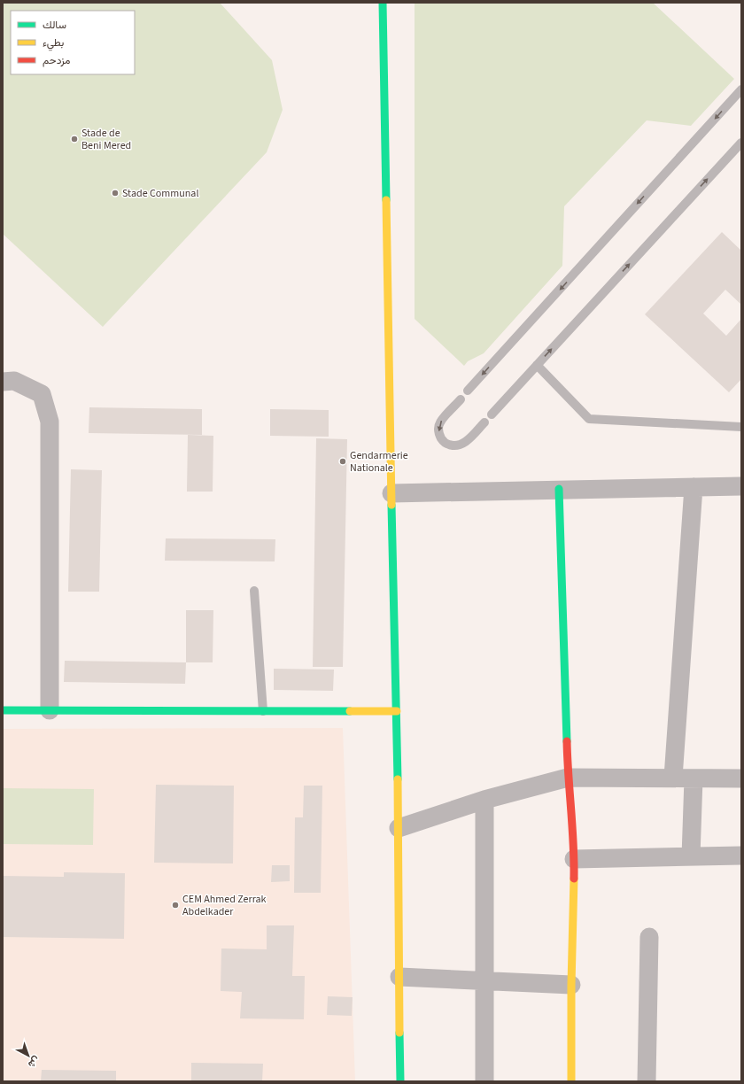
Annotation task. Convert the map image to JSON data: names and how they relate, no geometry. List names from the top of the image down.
{
  "places": [
    "Stade de Beni Mered",
    "Stade Communal",
    "Gendarmerie Nationale",
    "CEM Ahmed Zerrak Abdelkader"
  ],
  "legend": ["سالك", "بطيء", "مزدحم"],
  "north": "bottom right"
}
